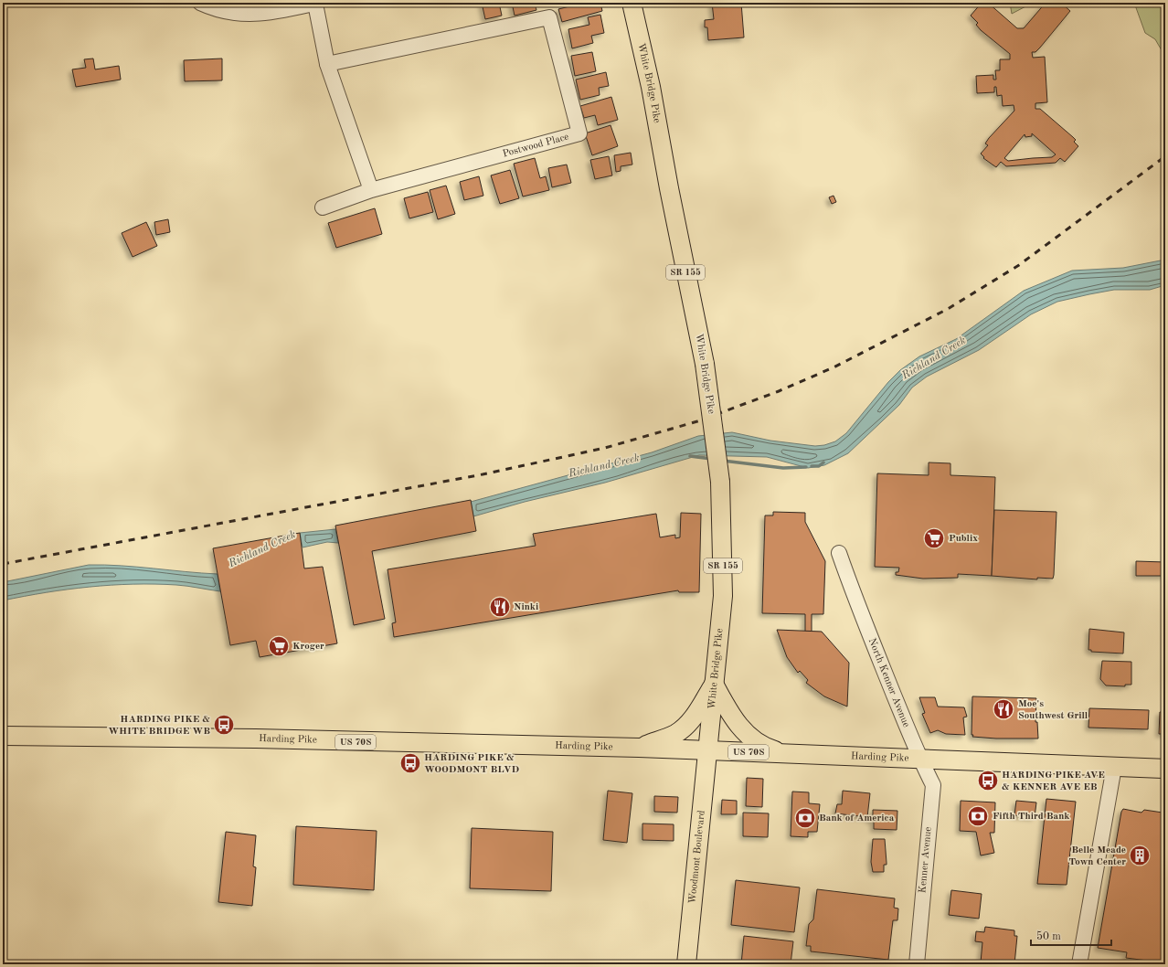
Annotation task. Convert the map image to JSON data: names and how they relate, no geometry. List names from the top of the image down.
{
  "streets": {
    "main road": [
      "White Bridge Pike",
      "SR 155",
      "Harding Pike",
      "US 70S",
      "Woodmont Boulevard"
    ],
    "street": ["Postwood Place", "North Kenner Avenue", "Kenner Avenue"]
  },
  "crossings": [
    ["White Bridge Pike", "Harding Pike"],
    ["White Bridge Pike", "Woodmont Boulevard"],
    ["North Kenner Avenue", "Harding Pike"],
    ["North Kenner Avenue", "Kenner Avenue"],
    ["Harding Pike", "Woodmont Boulevard"],
    ["Harding Pike", "Kenner Avenue"]
  ],
  "water": ["Richland Creek"],
  "places": {
    "supermarket": ["Publix", "Kroger"],
    "restaurant": ["Ninki", "Moe's Southwest Grill"],
    "bus stop": ["HARDING PIKE & WHITE BRIDGE WB", "HARDING PIKE & WOODMONT BLVD", "HARDING PIKE AVE & KENNER AVE EB"],
    "bank": ["Fifth Third Bank", "Bank of America"],
    "building": ["Belle Meade Town Center"]
  },
  "scale_bar": "50 m"
}
